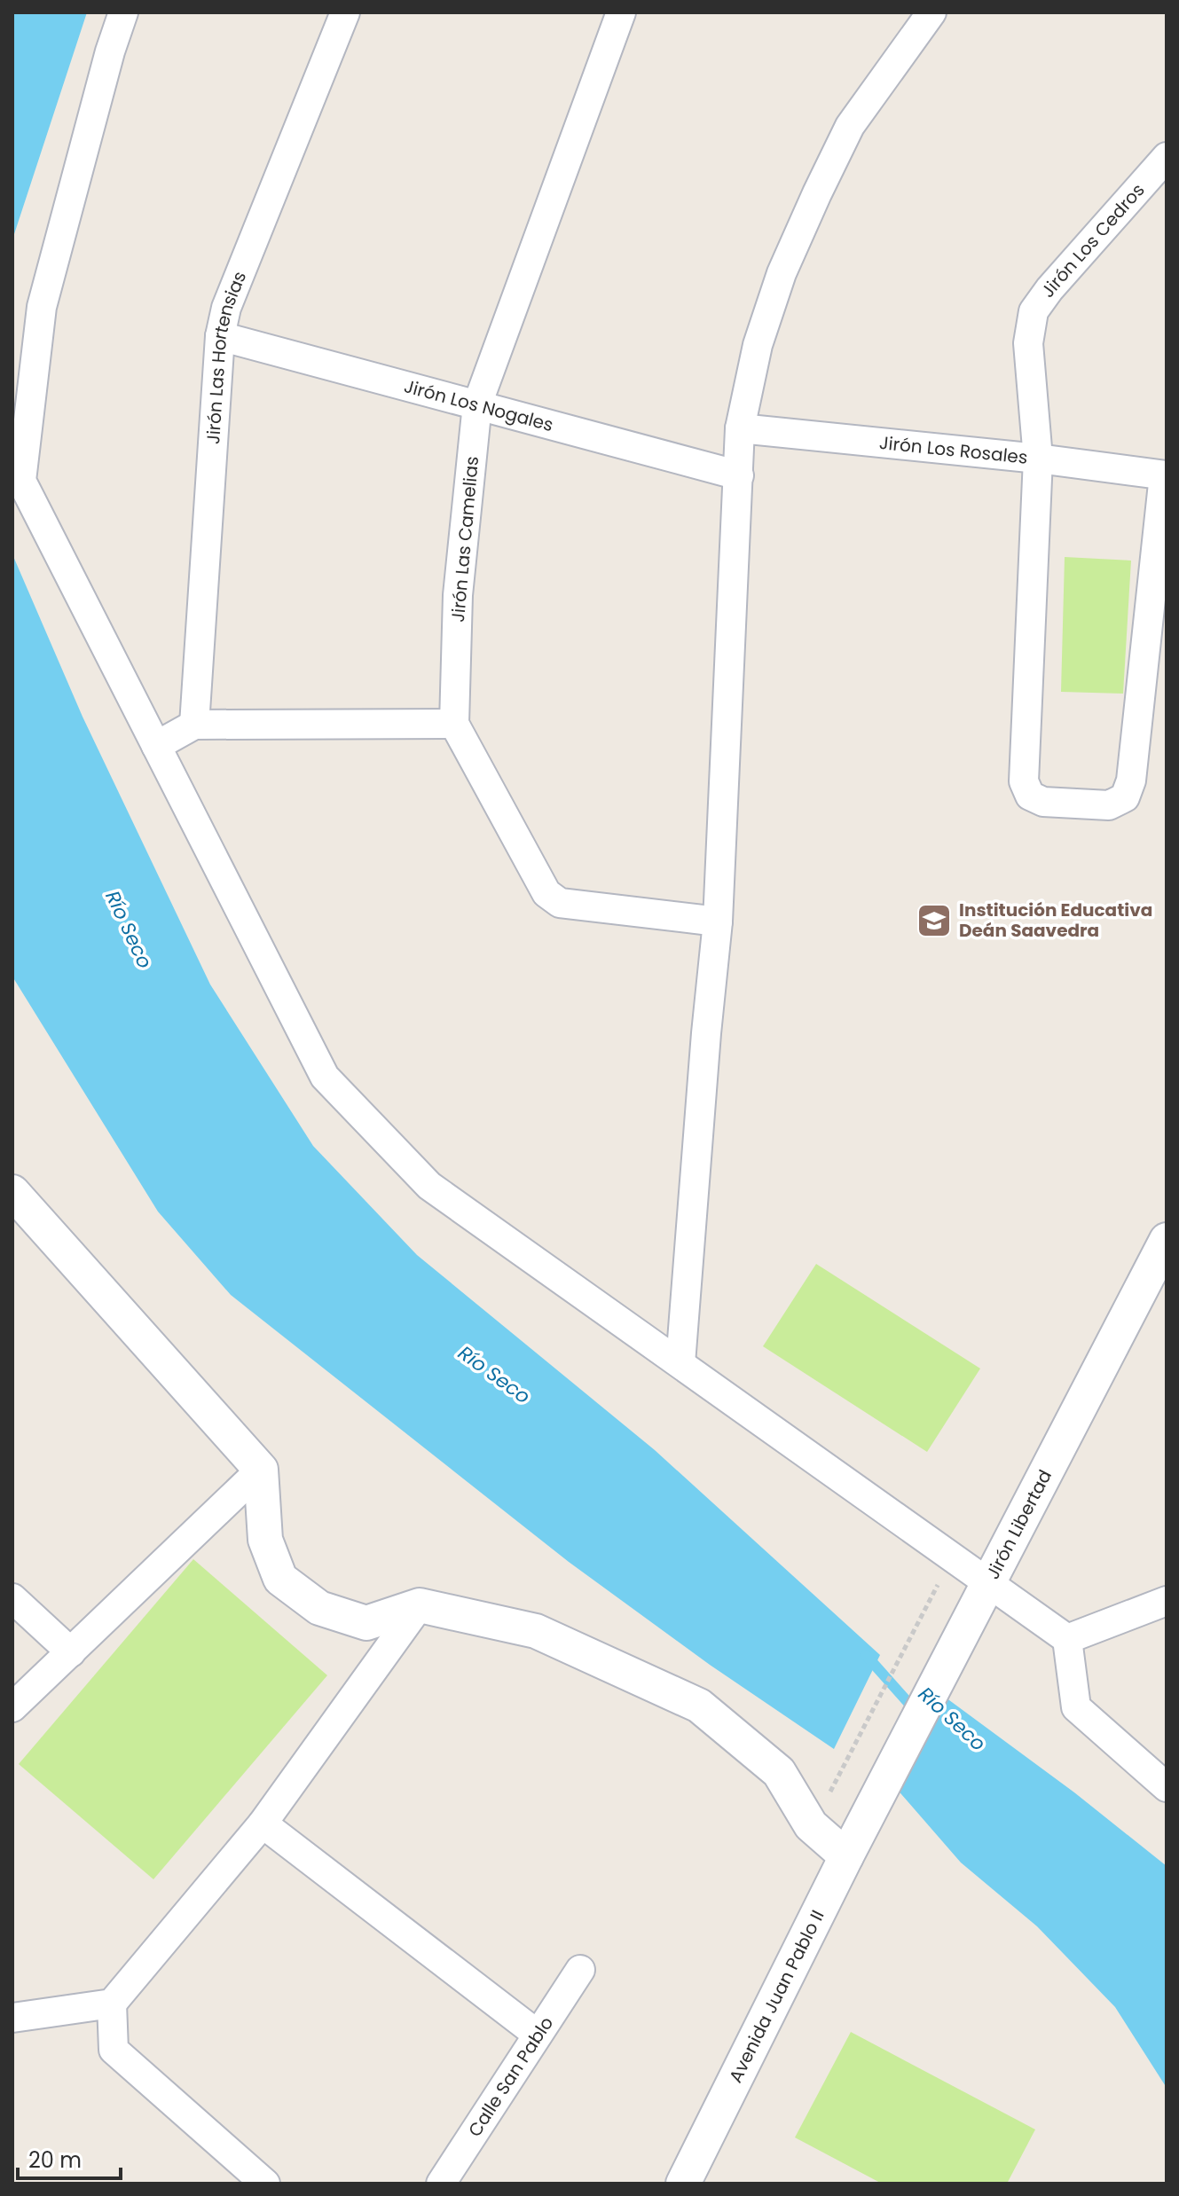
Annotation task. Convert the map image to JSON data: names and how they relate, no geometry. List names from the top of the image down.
{
  "streets": {
    "street": [
      "Jirón Los Cedros",
      "Jirón Las Hortensias",
      "Jirón Los Nogales",
      "Jirón Los Rosales",
      "Jirón Las Camelias",
      "Jirón Libertad",
      "Avenida Juan Pablo II",
      "Calle San Pablo"
    ]
  },
  "crossings": [
    ["Jirón Los Cedros", "Jirón Los Rosales"],
    ["Jirón Las Hortensias", "Jirón Los Nogales"],
    ["Jirón Los Nogales", "Jirón Las Camelias"],
    ["Jirón Libertad", "Avenida Juan Pablo II"]
  ],
  "water": ["Río Seco"],
  "places": {
    "school or university": ["Institución Educativa Deán Saavedra"]
  },
  "scale_bar": "20 m"
}
